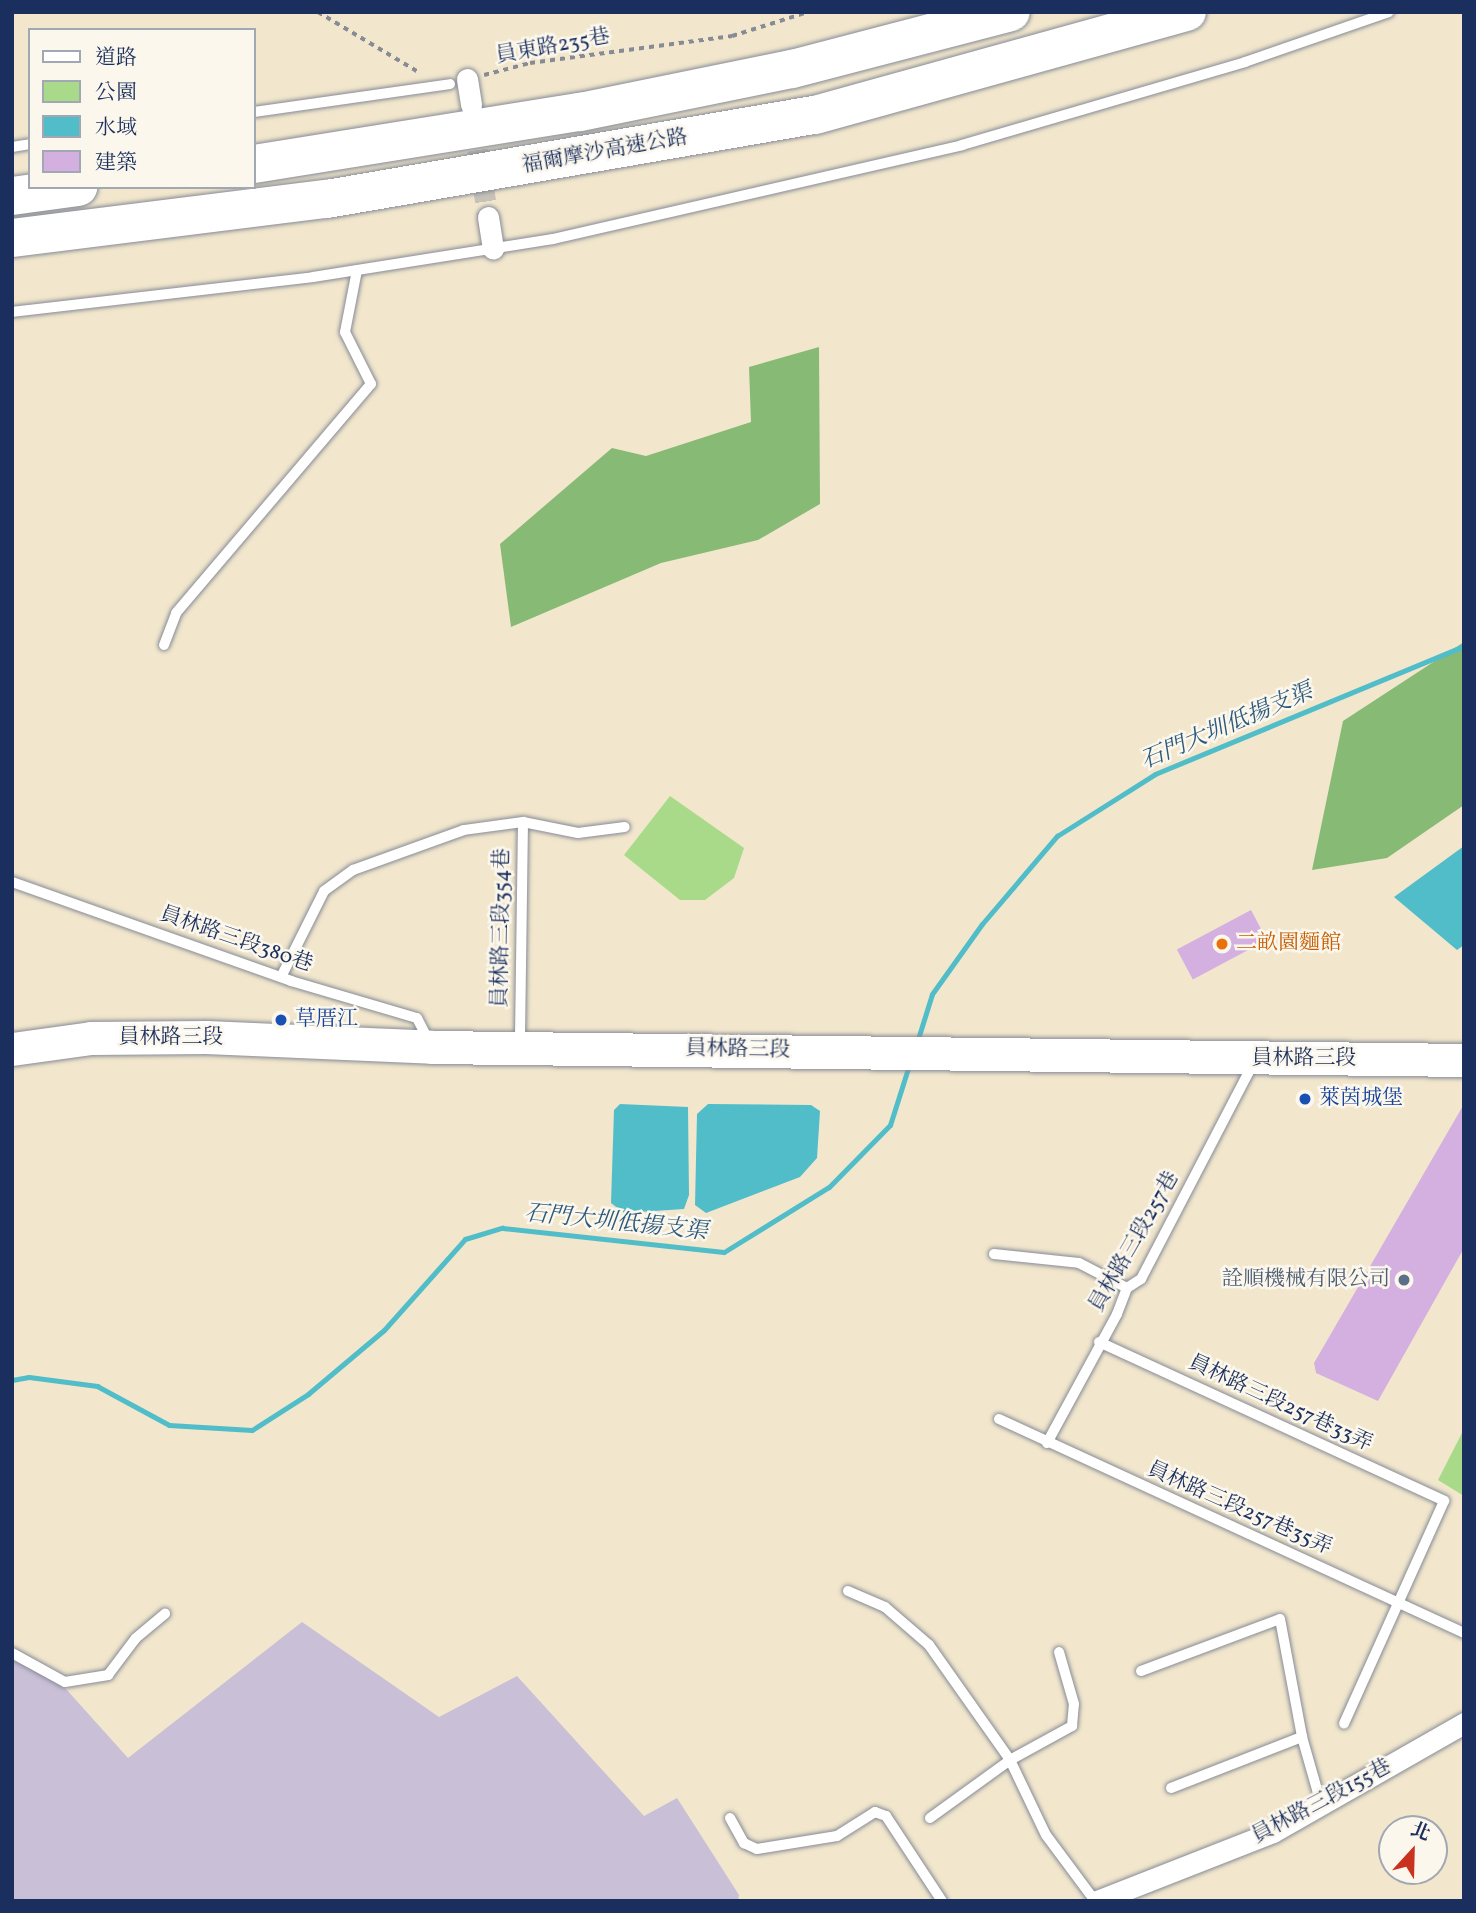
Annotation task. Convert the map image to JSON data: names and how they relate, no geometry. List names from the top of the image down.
{
  "streets": {
    "highway": ["福爾摩沙高速公路"],
    "main road": ["員林路三段"],
    "street": ["員林路三段155巷"],
    "lane": [
      "員林路三段354巷",
      "員林路三段380巷",
      "員林路三段257巷",
      "員林路三段257巷33弄",
      "員林路三段257巷35弄"
    ],
    "path": ["員東路235巷"]
  },
  "crossings": [
    ["員林路三段354巷", "員林路三段380巷"],
    ["員林路三段354巷", "員林路三段"],
    ["員林路三段380巷", "員林路三段"],
    ["員林路三段", "員林路三段257巷"],
    ["員林路三段257巷", "員林路三段257巷33弄"],
    ["員林路三段257巷", "員林路三段257巷35弄"],
    ["員林路三段257巷33弄", "員林路三段257巷35弄"]
  ],
  "water": ["石門大圳低揚支渠"],
  "places": [
    "二畝園麵館",
    "草厝江",
    "萊茵城堡",
    "詮順機械有限公司"
  ],
  "legend": [
    "道路",
    "公園",
    "水域",
    "建築"
  ],
  "north": "top"
}
